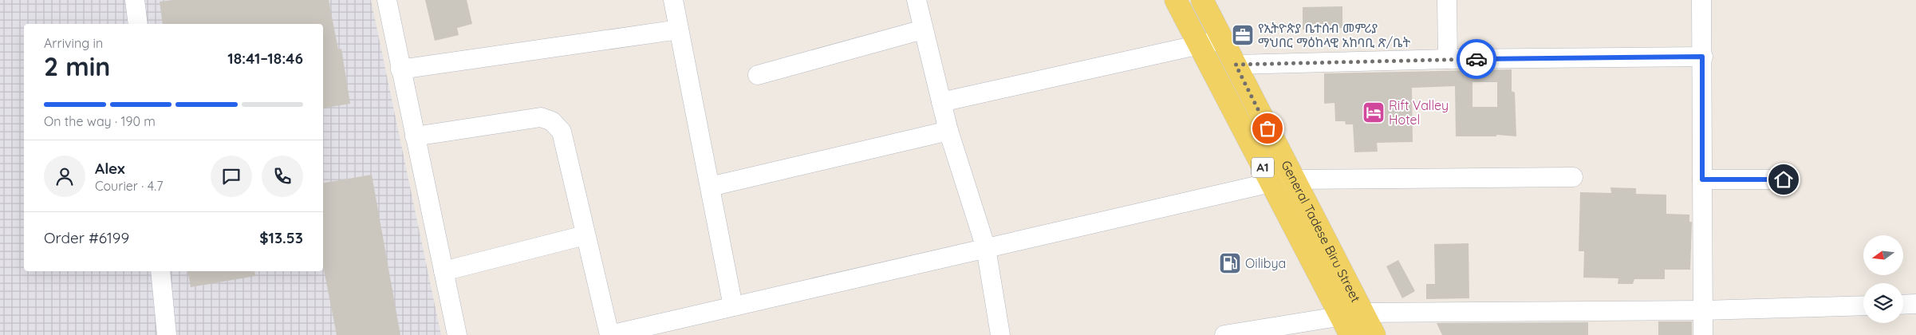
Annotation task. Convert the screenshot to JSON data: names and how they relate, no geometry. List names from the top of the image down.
{
  "streets": {
    "main road": ["A1", "General Tadese Biru Street"]
  },
  "places": {
    "office": ["የኢትዮጵያ ቤተሰብ መምሪያ ማህበር ማዕከላዊ አከባቢ ጽ/ቤት"],
    "hotel": ["Rift Valley Hotel"],
    "fuel station": ["Oilibya"]
  },
  "north": "left",
  "page": {
    "heading": ["2 min", "Arriving in", "18:41–18:46"],
    "panel": [
      "Alex",
      "Courier · 4.7",
      "Order #6199",
      "$13.53"
    ],
    "bar": "On the way · 190 m"
  }
}
